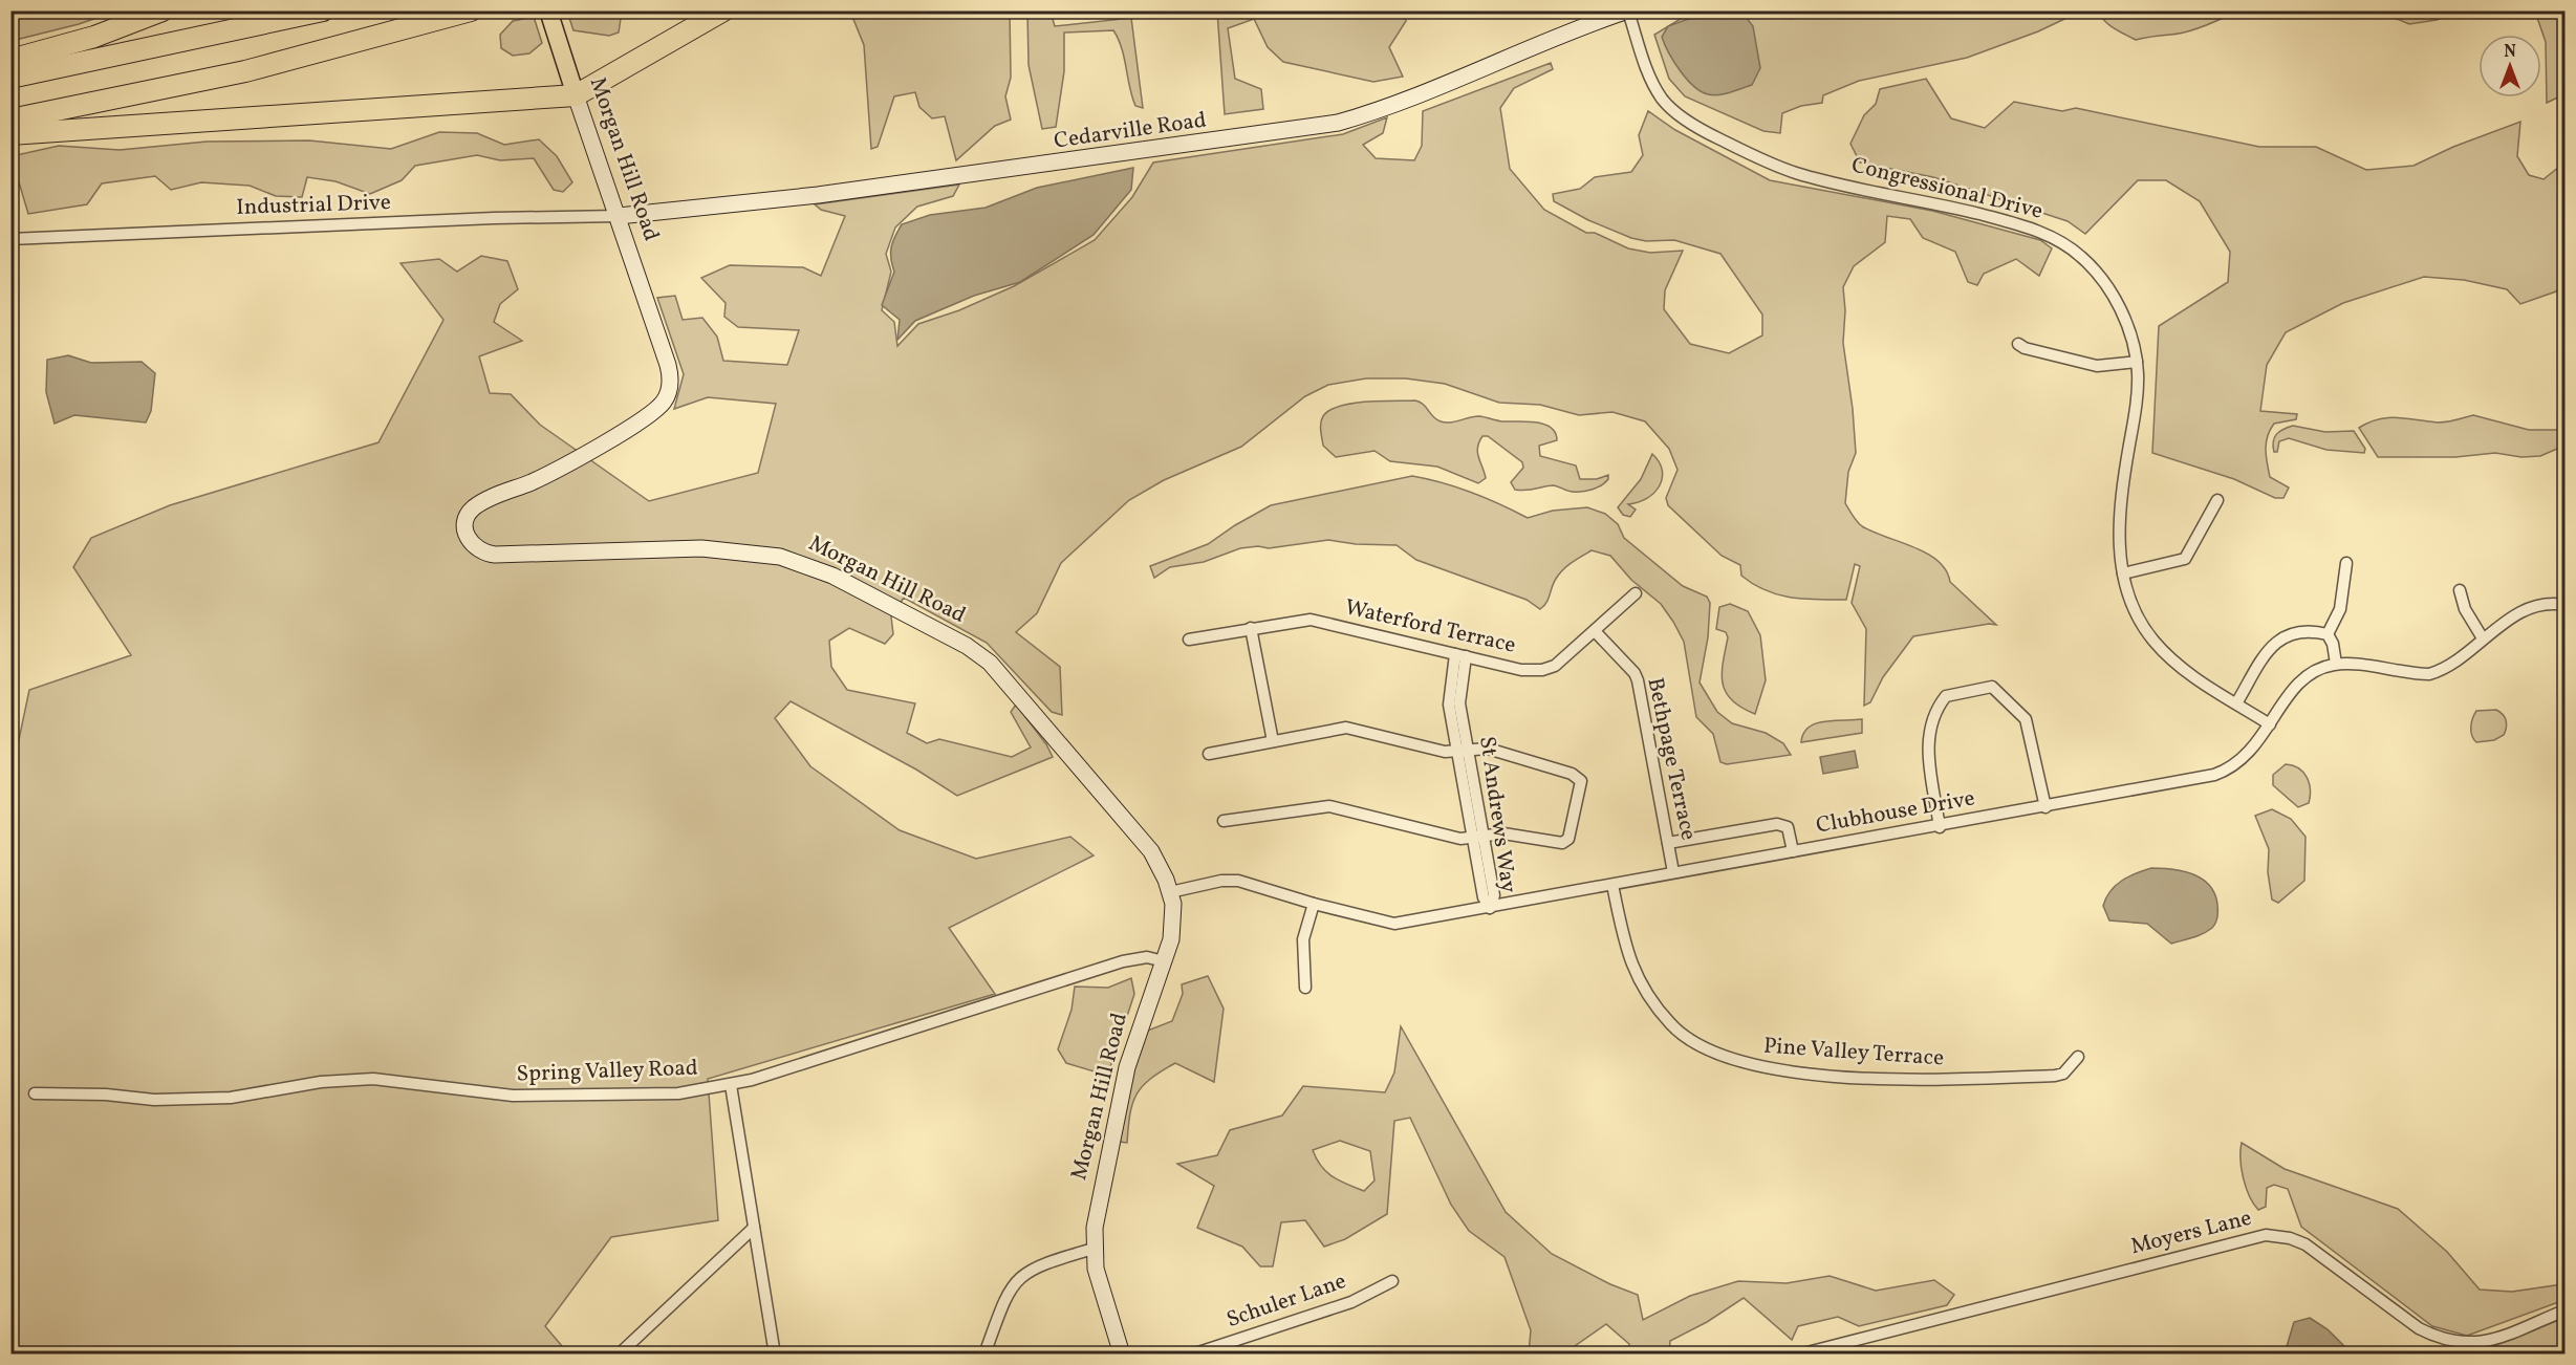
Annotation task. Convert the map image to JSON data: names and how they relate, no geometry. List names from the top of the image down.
{
  "streets": {
    "main road": ["Cedarville Road", "Morgan Hill Road"],
    "street": [
      "Congressional Drive",
      "Industrial Drive",
      "Waterford Terrace",
      "Bethpage Terrace",
      "Clubhouse Drive",
      "St Andrews Way",
      "Pine Valley Terrace",
      "Spring Valley Road",
      "Moyers Lane",
      "Schuler Lane"
    ]
  },
  "crossings": [
    ["Cedarville Road", "Morgan Hill Road"],
    ["Cedarville Road", "Congressional Drive"],
    ["Cedarville Road", "Industrial Drive"],
    ["Morgan Hill Road", "Industrial Drive"],
    ["Morgan Hill Road", "Clubhouse Drive"],
    ["Morgan Hill Road", "Spring Valley Road"],
    ["Congressional Drive", "Clubhouse Drive"],
    ["Waterford Terrace", "Bethpage Terrace"],
    ["Waterford Terrace", "St Andrews Way"],
    ["Bethpage Terrace", "Clubhouse Drive"],
    ["Clubhouse Drive", "St Andrews Way"],
    ["Clubhouse Drive", "Pine Valley Terrace"]
  ],
  "north": "top"
}
